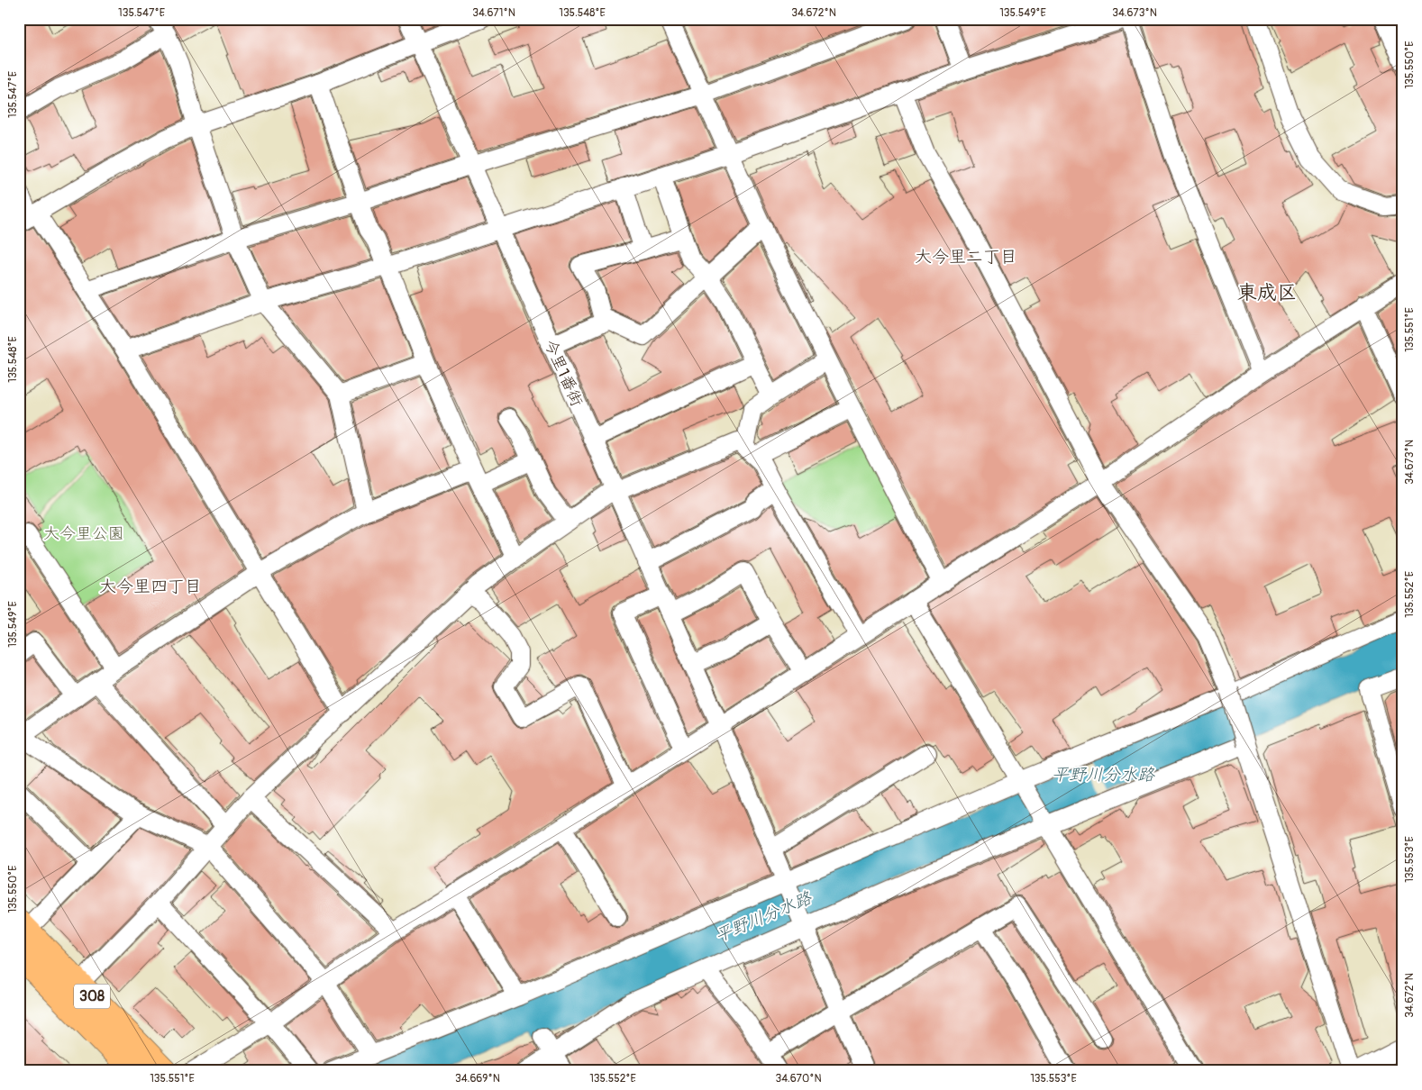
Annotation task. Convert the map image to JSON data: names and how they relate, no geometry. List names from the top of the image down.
{
  "streets": {
    "highway": ["308"],
    "street": ["今里1番街"]
  },
  "districts": ["大今里二丁目", "東成区", "大今里四丁目"],
  "water": ["平野川分水路"],
  "parks": ["大今里公園"],
  "coordinates": [
    "135.547°E",
    "34.671°N",
    "135.548°E",
    "34.672°N",
    "135.549°E",
    "34.673°N",
    "135.550°E",
    "135.551°E",
    "135.552°E",
    "135.553°E",
    "34.669°N",
    "34.670°N"
  ]
}
